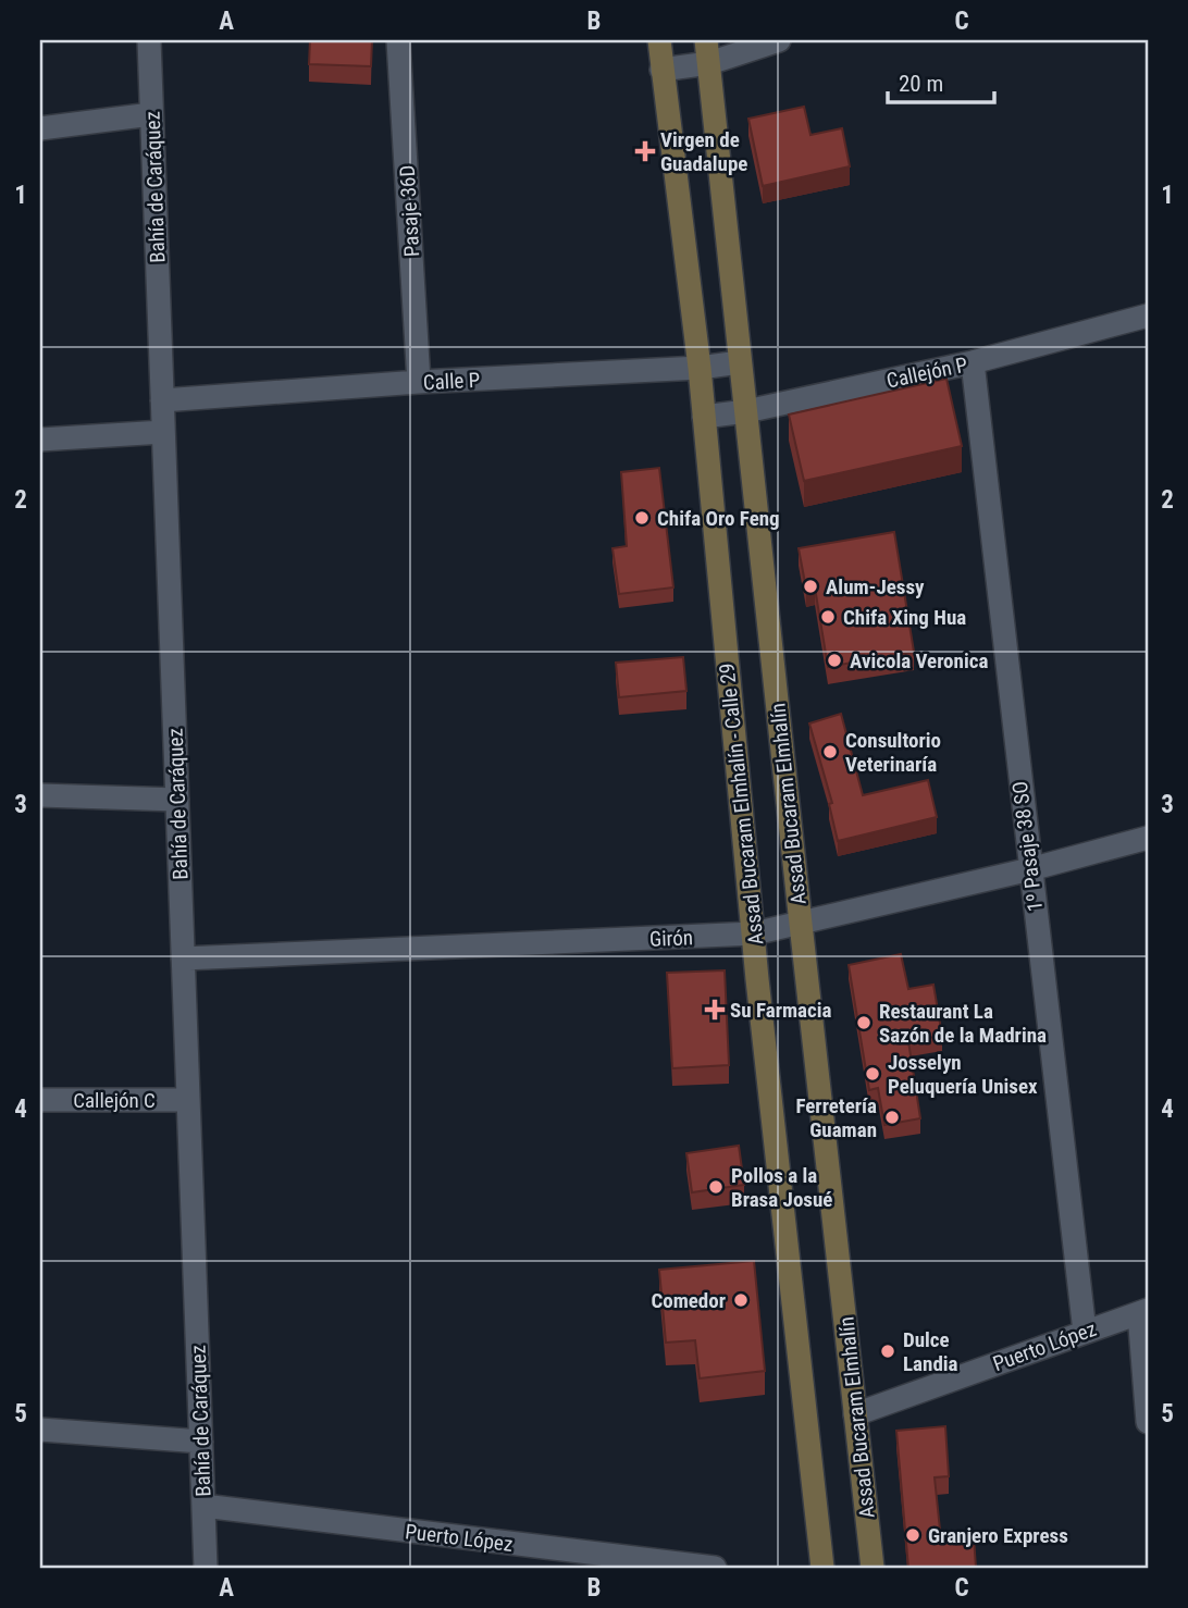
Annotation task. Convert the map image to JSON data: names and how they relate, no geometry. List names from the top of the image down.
{
  "streets": {
    "main road": ["Assad Bucaram Elmhalín - Calle 29", "Assad Bucaram Elmhalín"],
    "street": [
      "Bahía de Caráquez",
      "Pasaje 36D",
      "Callejón P",
      "Calle P",
      "1º Pasaje 38 SO",
      "Girón",
      "Callejón C",
      "Puerto López"
    ]
  },
  "crossings": [
    ["Bahía de Caráquez", "Calle P"],
    ["Bahía de Caráquez", "Girón"],
    ["Bahía de Caráquez", "Callejón C"],
    ["Bahía de Caráquez", "Puerto López"],
    ["Pasaje 36D", "Calle P"],
    ["Callejón P", "Assad Bucaram Elmhalín - Calle 29"],
    ["Callejón P", "Assad Bucaram Elmhalín"],
    ["Callejón P", "1º Pasaje 38 SO"],
    ["Calle P", "Assad Bucaram Elmhalín - Calle 29"],
    ["Calle P", "Assad Bucaram Elmhalín"],
    ["Assad Bucaram Elmhalín - Calle 29", "Girón"],
    ["Assad Bucaram Elmhalín", "Girón"],
    ["Assad Bucaram Elmhalín", "Puerto López"],
    ["1º Pasaje 38 SO", "Girón"],
    ["1º Pasaje 38 SO", "Puerto López"]
  ],
  "places": {
    "health": ["Virgen de Guadalupe", "Su Farmacia"],
    "other": [
      "Chifa Oro Feng",
      "Alum-Jessy",
      "Chifa Xing Hua",
      "Avicola Veronica",
      "Consultorio Veterinaría",
      "Restaurant La Sazón de la Madrina",
      "Josselyn Peluquería Unisex",
      "Ferretería Guaman",
      "Pollos a la Brasa Josué",
      "Comedor",
      "Dulce Landia",
      "Granjero Express"
    ]
  },
  "scale_bar": "20 m",
  "grid": {
    "columns": ["A", "B", "C"],
    "rows": [
      "1",
      "2",
      "3",
      "4",
      "5"
    ]
  }
}
